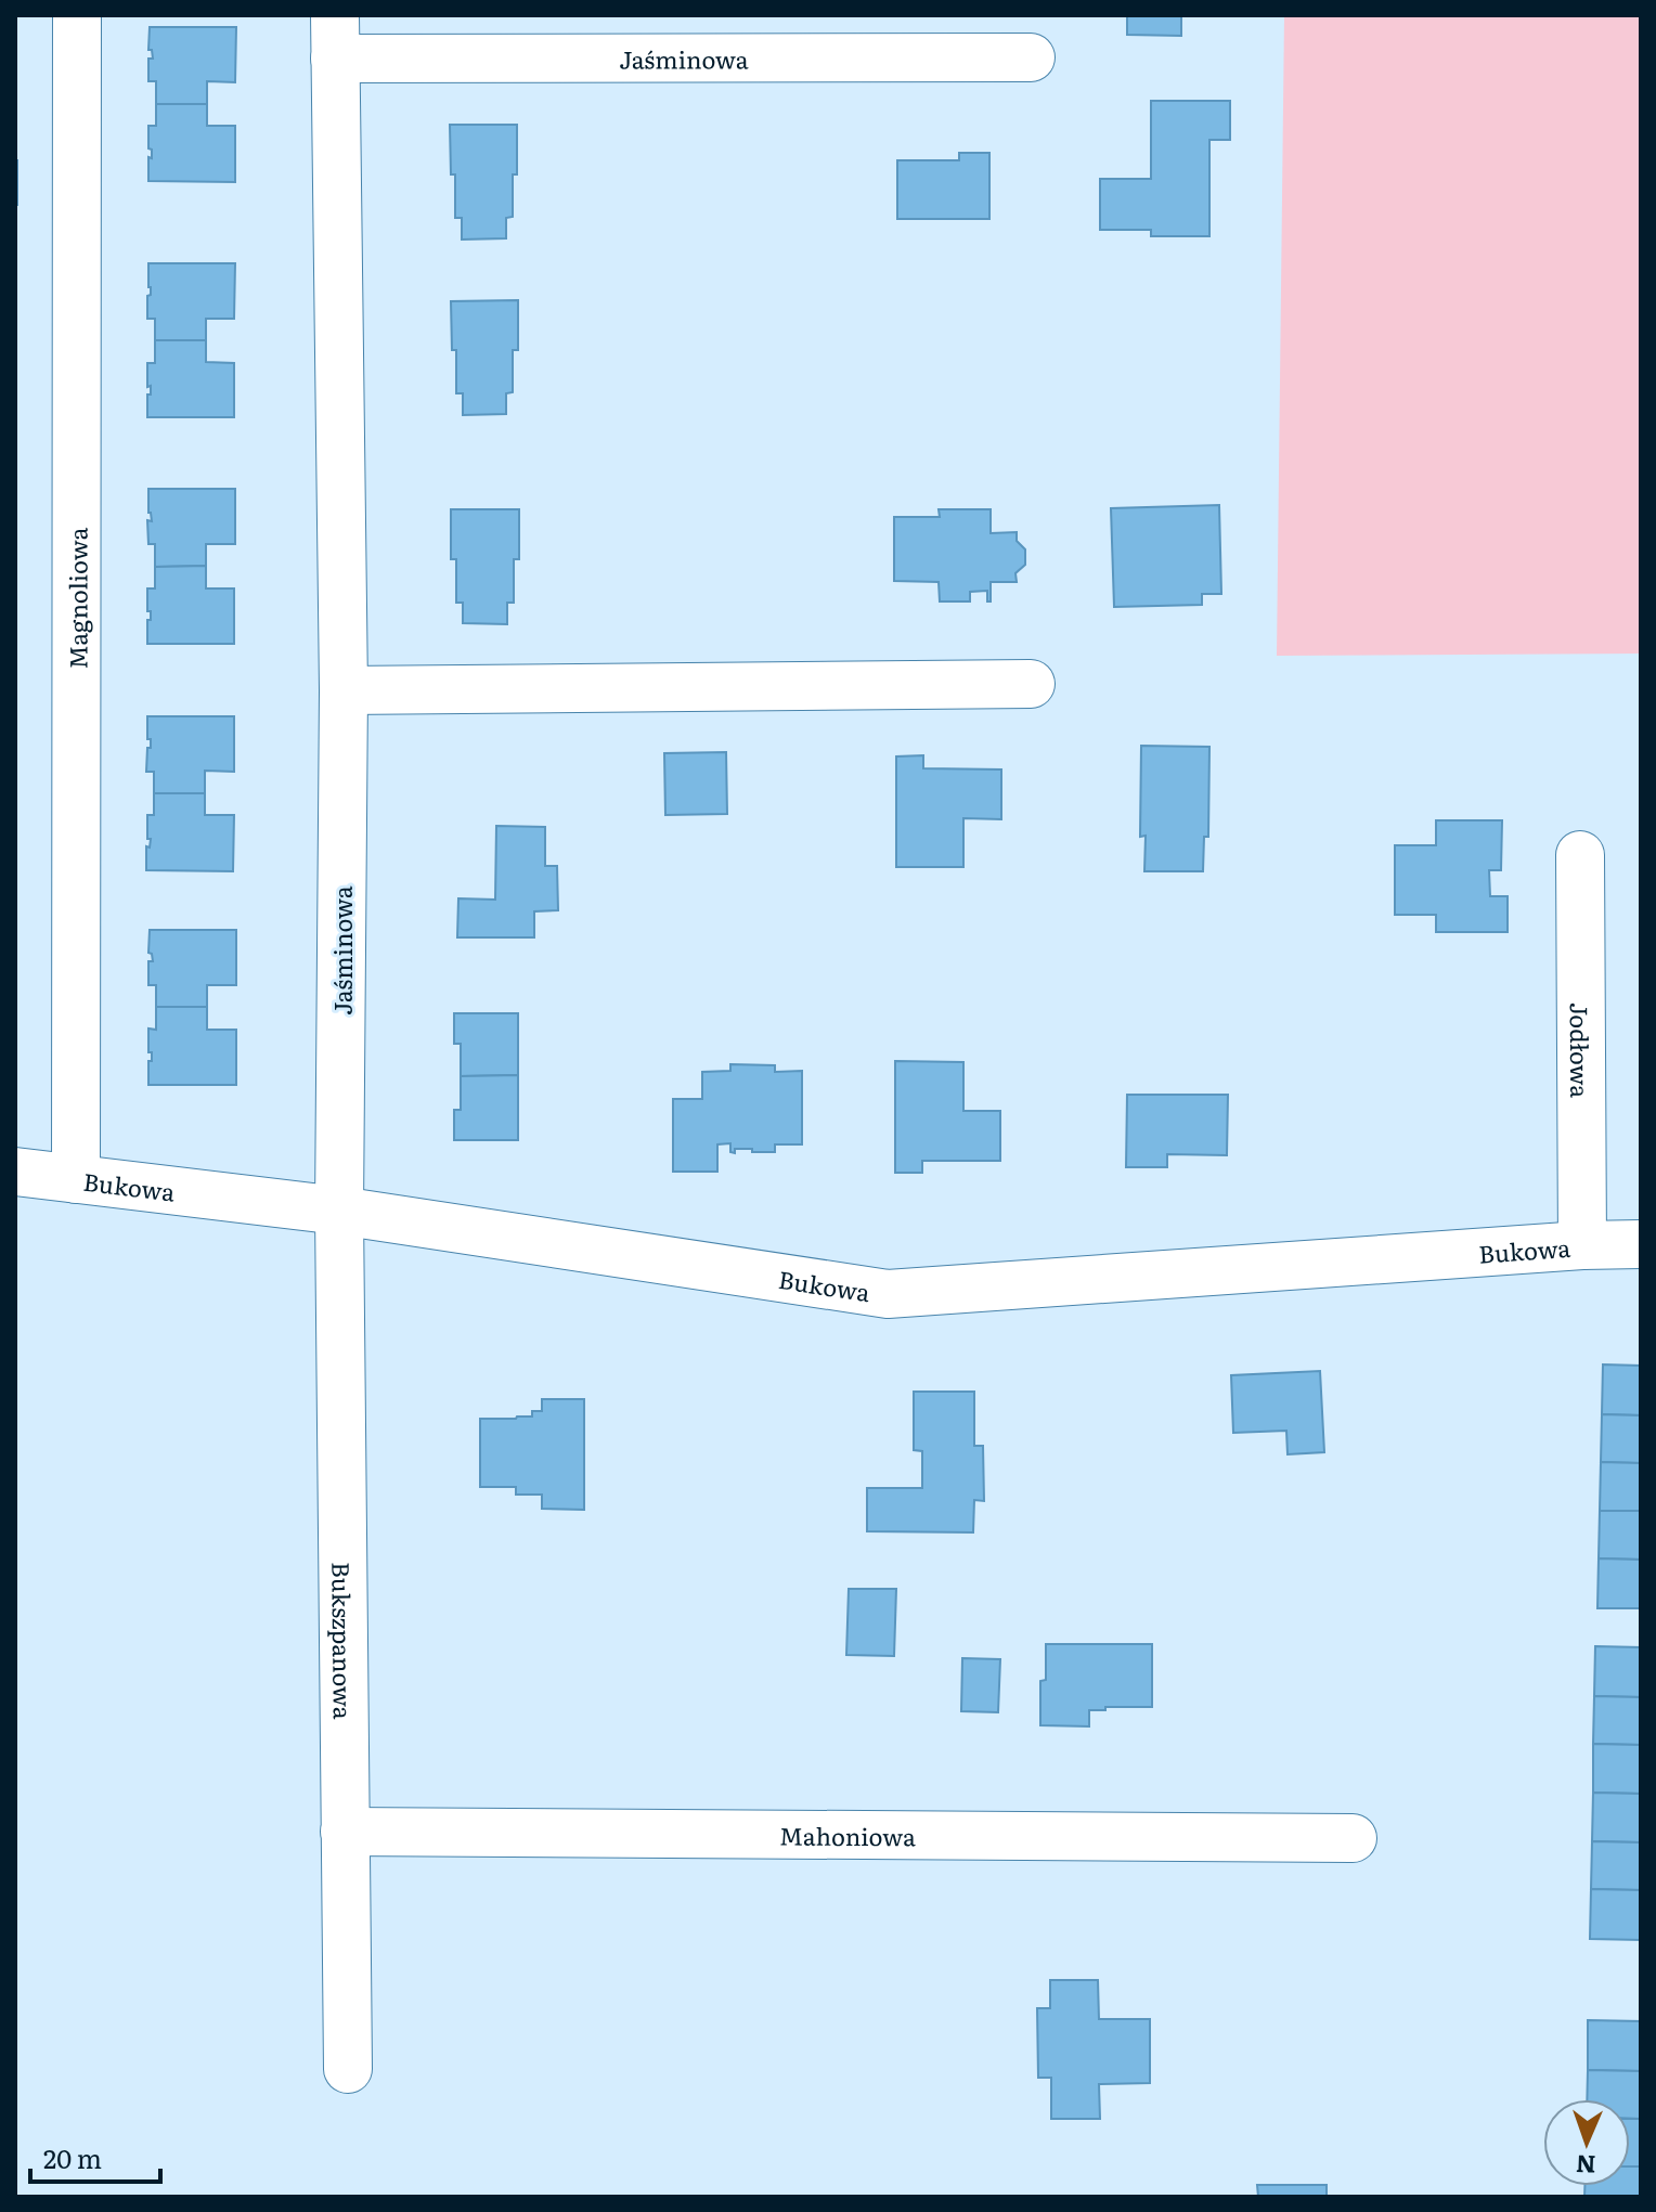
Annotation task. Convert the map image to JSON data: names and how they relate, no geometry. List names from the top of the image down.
{
  "streets": {
    "street": [
      "Jaśminowa",
      "Magnoliowa",
      "Jodłowa",
      "Bukowa",
      "Bukszpanowa",
      "Mahoniowa"
    ]
  },
  "crossings": [
    ["Jaśminowa", "Bukowa"],
    ["Jaśminowa", "Bukszpanowa"],
    ["Magnoliowa", "Bukowa"],
    ["Jodłowa", "Bukowa"],
    ["Bukowa", "Bukszpanowa"],
    ["Bukszpanowa", "Mahoniowa"]
  ],
  "scale_bar": "20 m",
  "north": "bottom"
}
